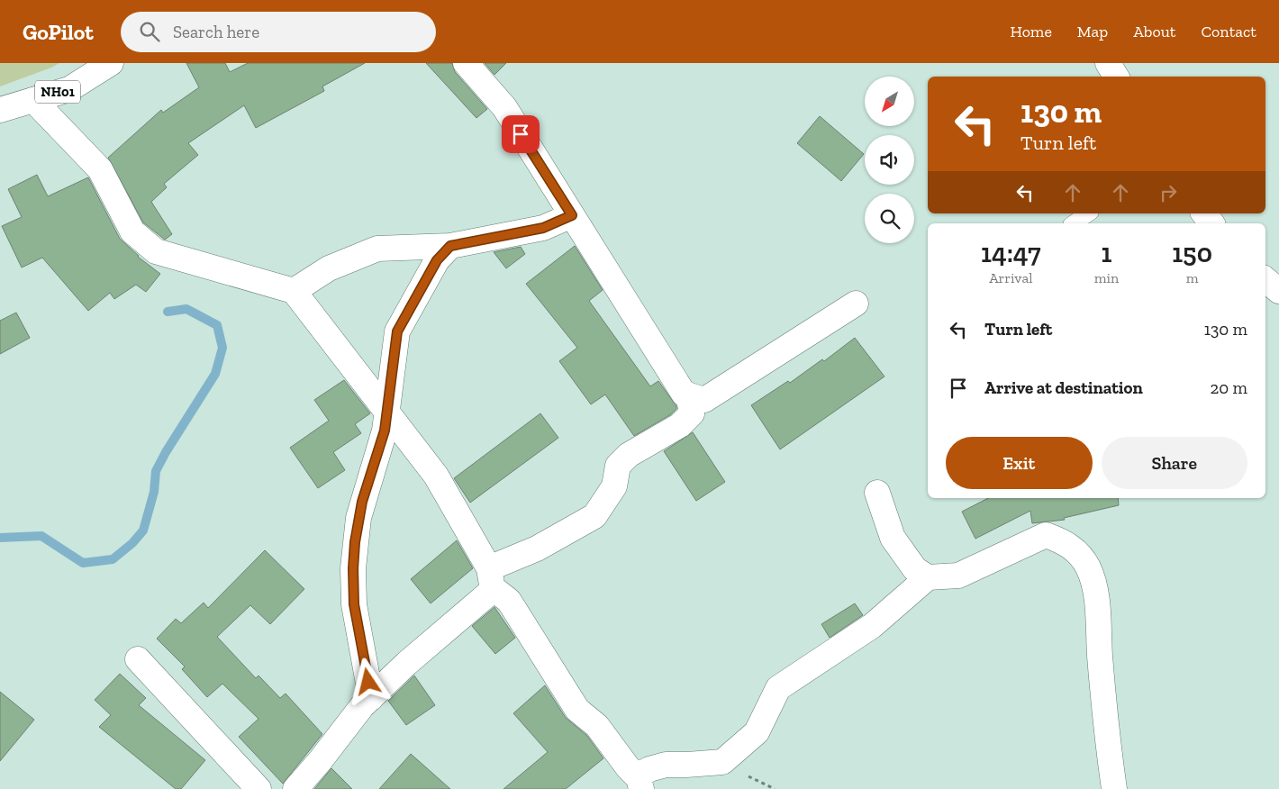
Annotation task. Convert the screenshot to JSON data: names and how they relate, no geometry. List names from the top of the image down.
{
  "streets": {
    "main road": ["NH01"]
  },
  "north": "bottom left",
  "page": {
    "header": "GoPilot",
    "search": "Search here",
    "nav": [
      "Home",
      "Map",
      "About",
      "Contact"
    ],
    "turn": ["130 m", "Turn left"],
    "eta": [
      "14:47",
      "Arrival",
      "1",
      "min",
      "150",
      "m"
    ],
    "list": [
      {
        "name": "Turn left",
        "value": "130 m"
      },
      {
        "name": "Arrive at destination",
        "value": "20 m"
      }
    ],
    "buttons": ["Exit", "Share"]
  }
}
